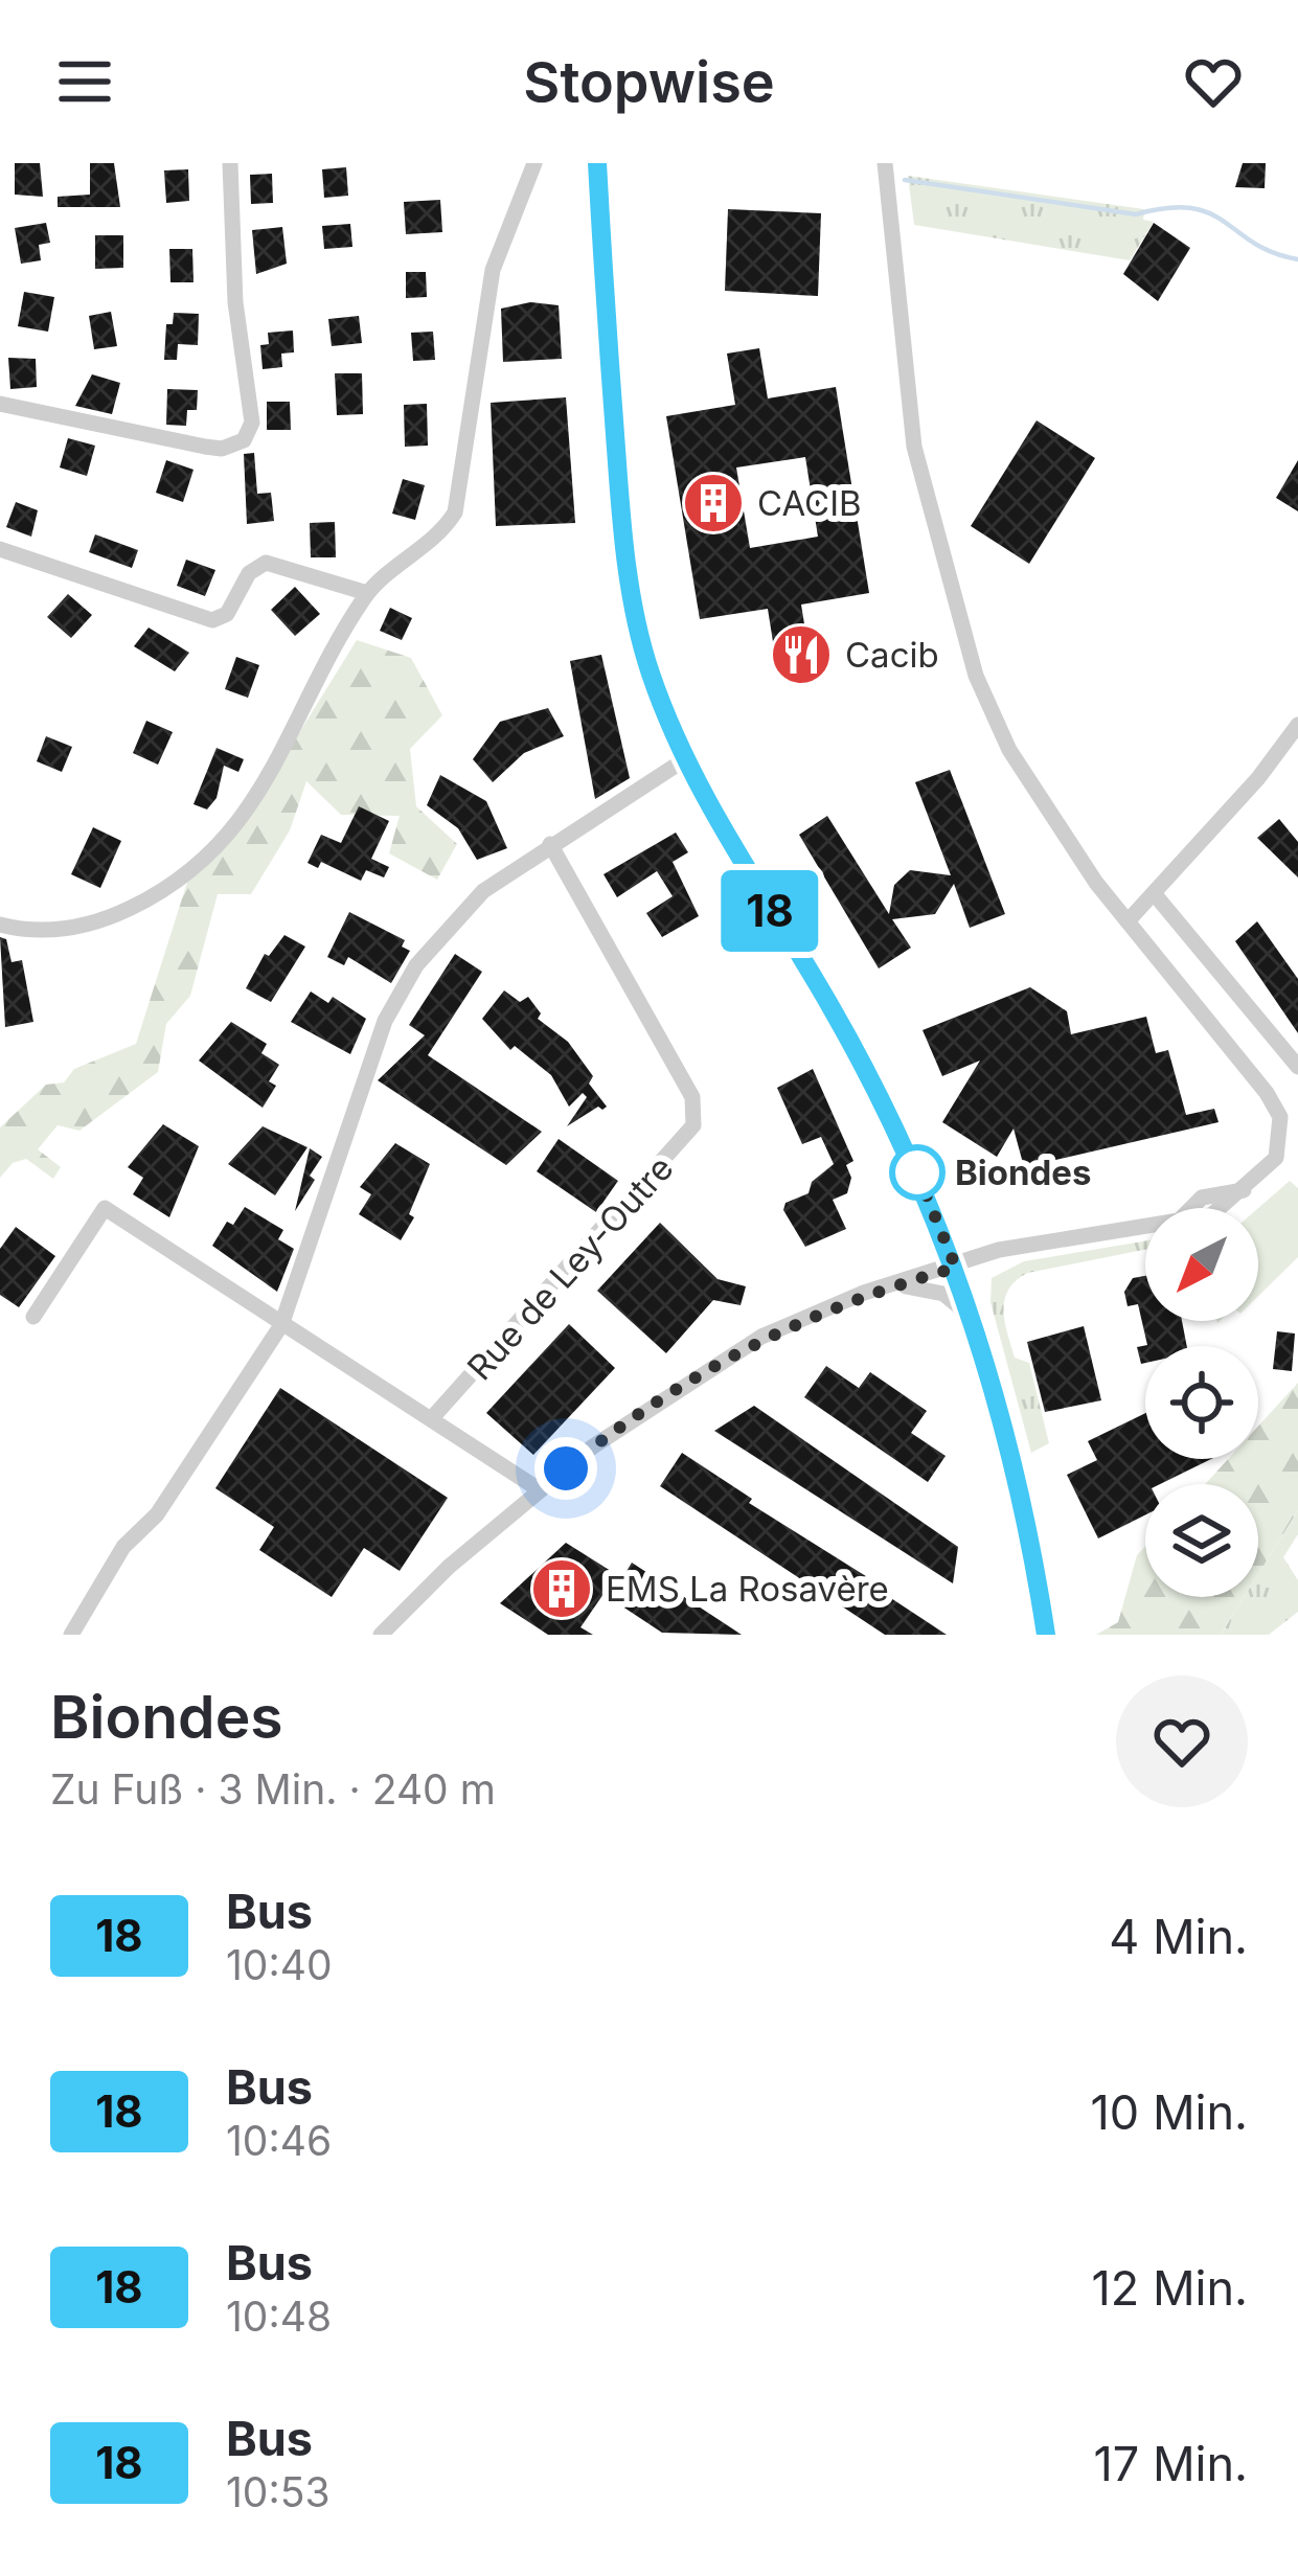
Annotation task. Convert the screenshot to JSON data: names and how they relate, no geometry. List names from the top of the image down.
{
  "streets": {
    "street": ["Rue de Ley-Outre"]
  },
  "places": {
    "building": ["CACIB", "EMS La Rosavère"],
    "restaurant": ["Cacib"],
    "other": ["Biondes"]
  },
  "lines": ["bus line 18"],
  "north": "bottom left",
  "page": {
    "header": "Stopwise",
    "on_map": "18",
    "heading": ["Biondes", "Zu Fuß · 3 Min. · 240 m"],
    "list": [
      {
        "mark": "18",
        "name": "Bus",
        "note": "10:40",
        "value": "4 Min."
      },
      {
        "mark": "18",
        "name": "Bus",
        "note": "10:46",
        "value": "10 Min."
      },
      {
        "mark": "18",
        "name": "Bus",
        "note": "10:48",
        "value": "12 Min."
      },
      {
        "mark": "18",
        "name": "Bus",
        "note": "10:53",
        "value": "17 Min."
      }
    ]
  }
}
